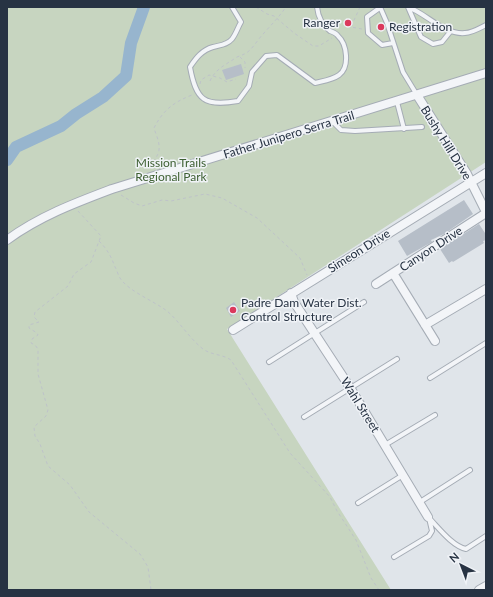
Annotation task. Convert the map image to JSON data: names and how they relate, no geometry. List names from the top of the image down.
{
  "streets": {
    "street": [
      "Father Junipero Serra Trail",
      "Bushy Hill Drive",
      "Canyon Drive",
      "Simeon Drive",
      "Wahl Street"
    ]
  },
  "crossings": [
    ["Father Junipero Serra Trail", "Bushy Hill Drive"],
    ["Bushy Hill Drive", "Canyon Drive"],
    ["Bushy Hill Drive", "Simeon Drive"],
    ["Simeon Drive", "Wahl Street"]
  ],
  "parks": ["Mission Trails Regional Park"],
  "places": ["Ranger", "Registration", "Padre Dam Water Dist. Control Structure"],
  "north": "top left"
}
